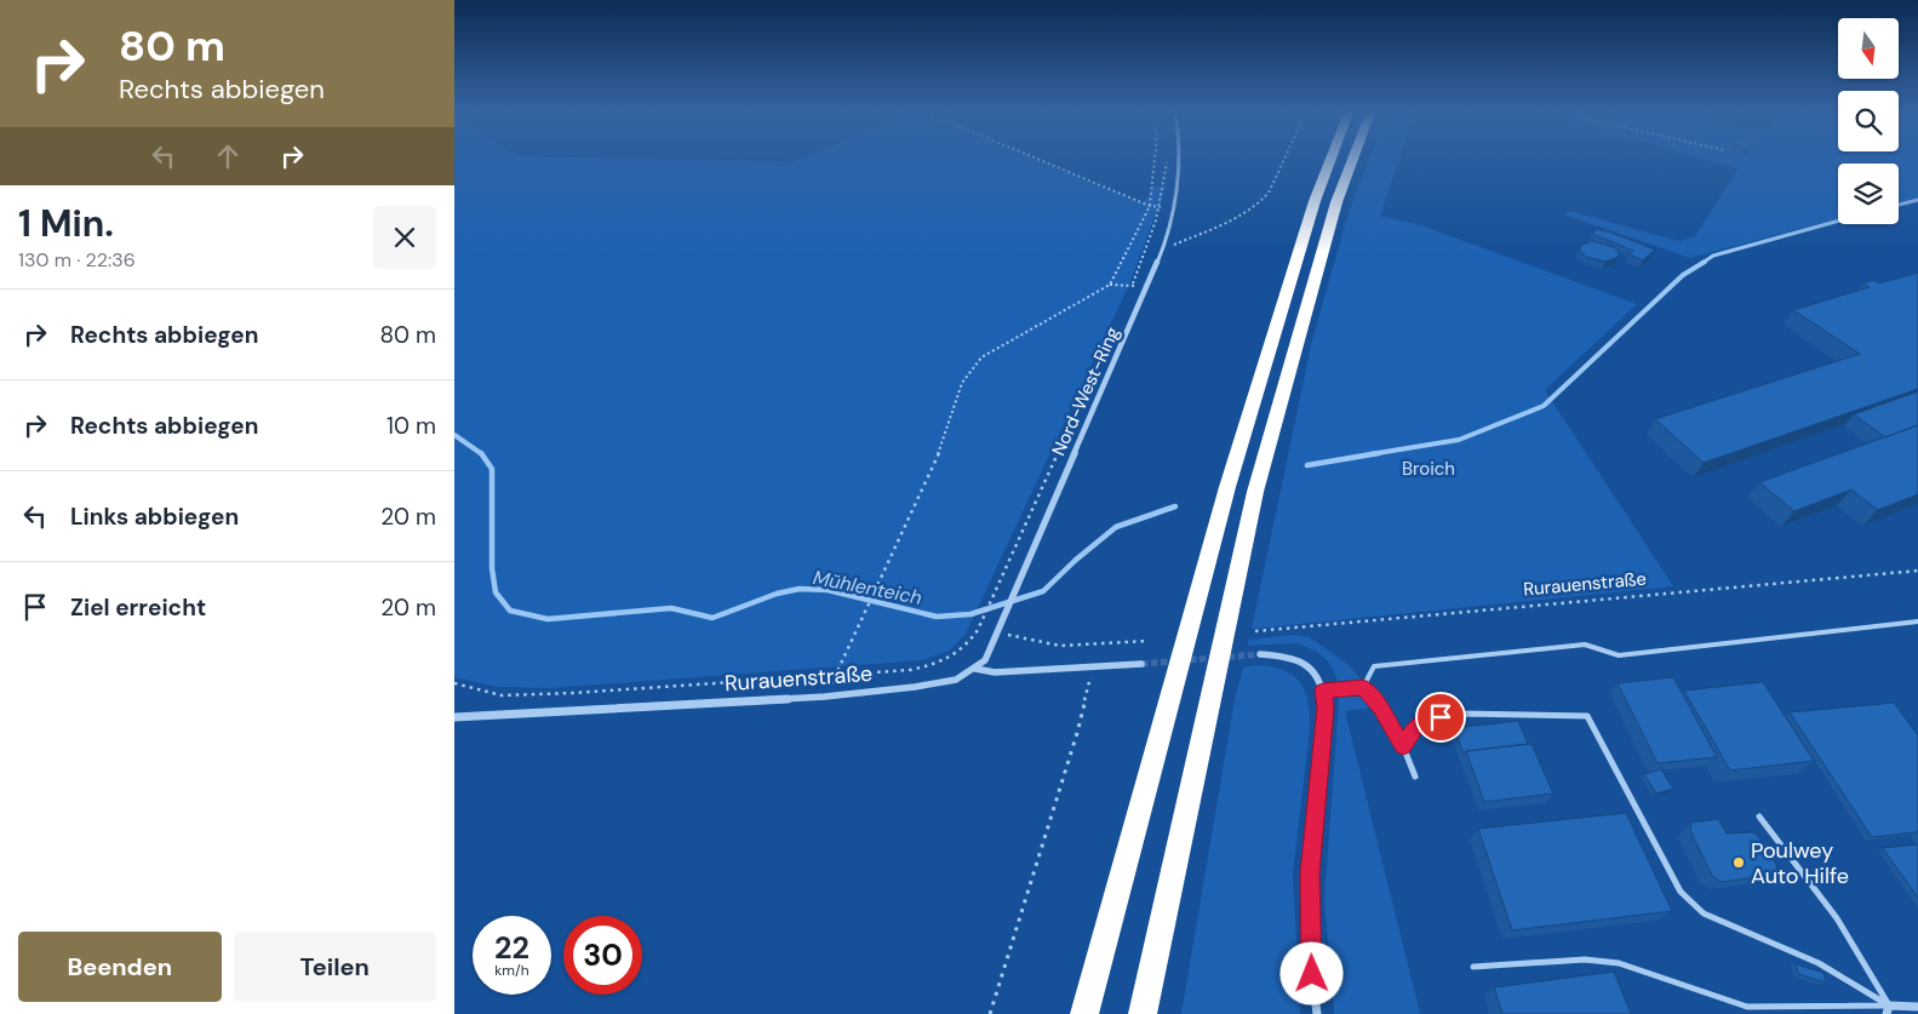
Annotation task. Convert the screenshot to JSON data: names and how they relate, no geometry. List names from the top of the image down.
{
  "streets": {
    "street": ["Nord-West-Ring", "Rurauenstraße"]
  },
  "crossings": [
    ["Nord-West-Ring", "Rurauenstraße"]
  ],
  "water": ["Mühlenteich"],
  "parks": ["Broich"],
  "places": ["Poulwey Auto Hilfe"],
  "north": "bottom",
  "page": {
    "turn": ["80 m", "Rechts abbiegen"],
    "heading": ["1 Min.", "130 m · 22:36"],
    "list": [
      {
        "name": "Rechts abbiegen",
        "value": "80 m"
      },
      {
        "name": "Rechts abbiegen",
        "value": "10 m"
      },
      {
        "name": "Links abbiegen",
        "value": "20 m"
      },
      {
        "name": "Ziel erreicht",
        "value": "20 m"
      }
    ],
    "speed": "22 km/h",
    "limit": "30",
    "buttons": ["Beenden", "Teilen"]
  }
}
